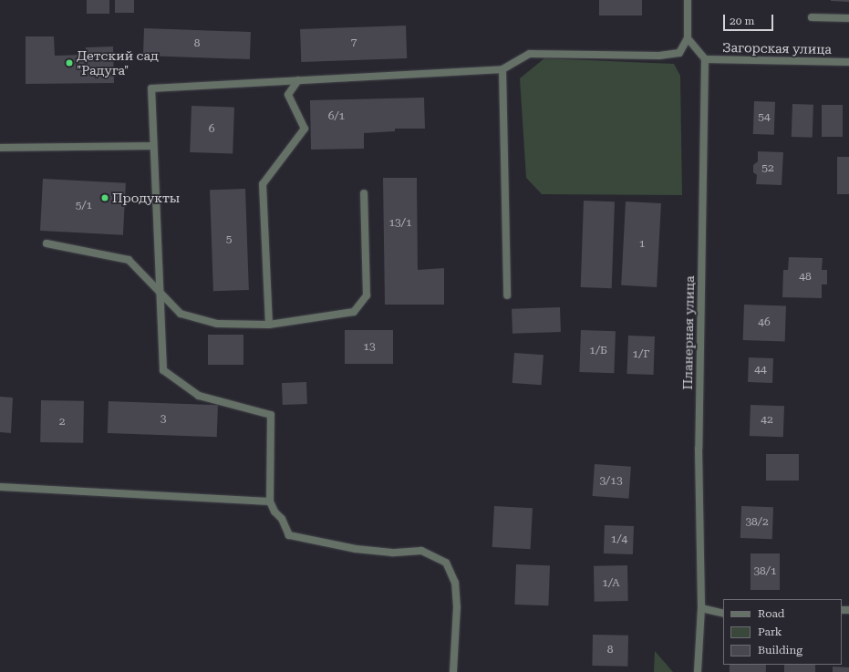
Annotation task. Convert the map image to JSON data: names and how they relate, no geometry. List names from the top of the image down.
{
  "streets": {
    "street": ["Загорская улица", "Планерная улица"]
  },
  "crossings": [
    ["Загорская улица", "Планерная улица"]
  ],
  "places": ["Детский сад \"Радуга\"", "Продукты"],
  "house_numbers": [
    "7",
    "8",
    "6/1",
    "54",
    "6",
    "52",
    "5/1",
    "13/1",
    "5",
    "1",
    "48",
    "46",
    "13",
    "1/Б",
    "1/Г",
    "44",
    "3",
    "42",
    "2",
    "3/13",
    "38/2",
    "1/4",
    "38/1",
    "1/А",
    "8"
  ],
  "legend": ["Road", "Park", "Building"],
  "scale_bar": "20 m"
}
